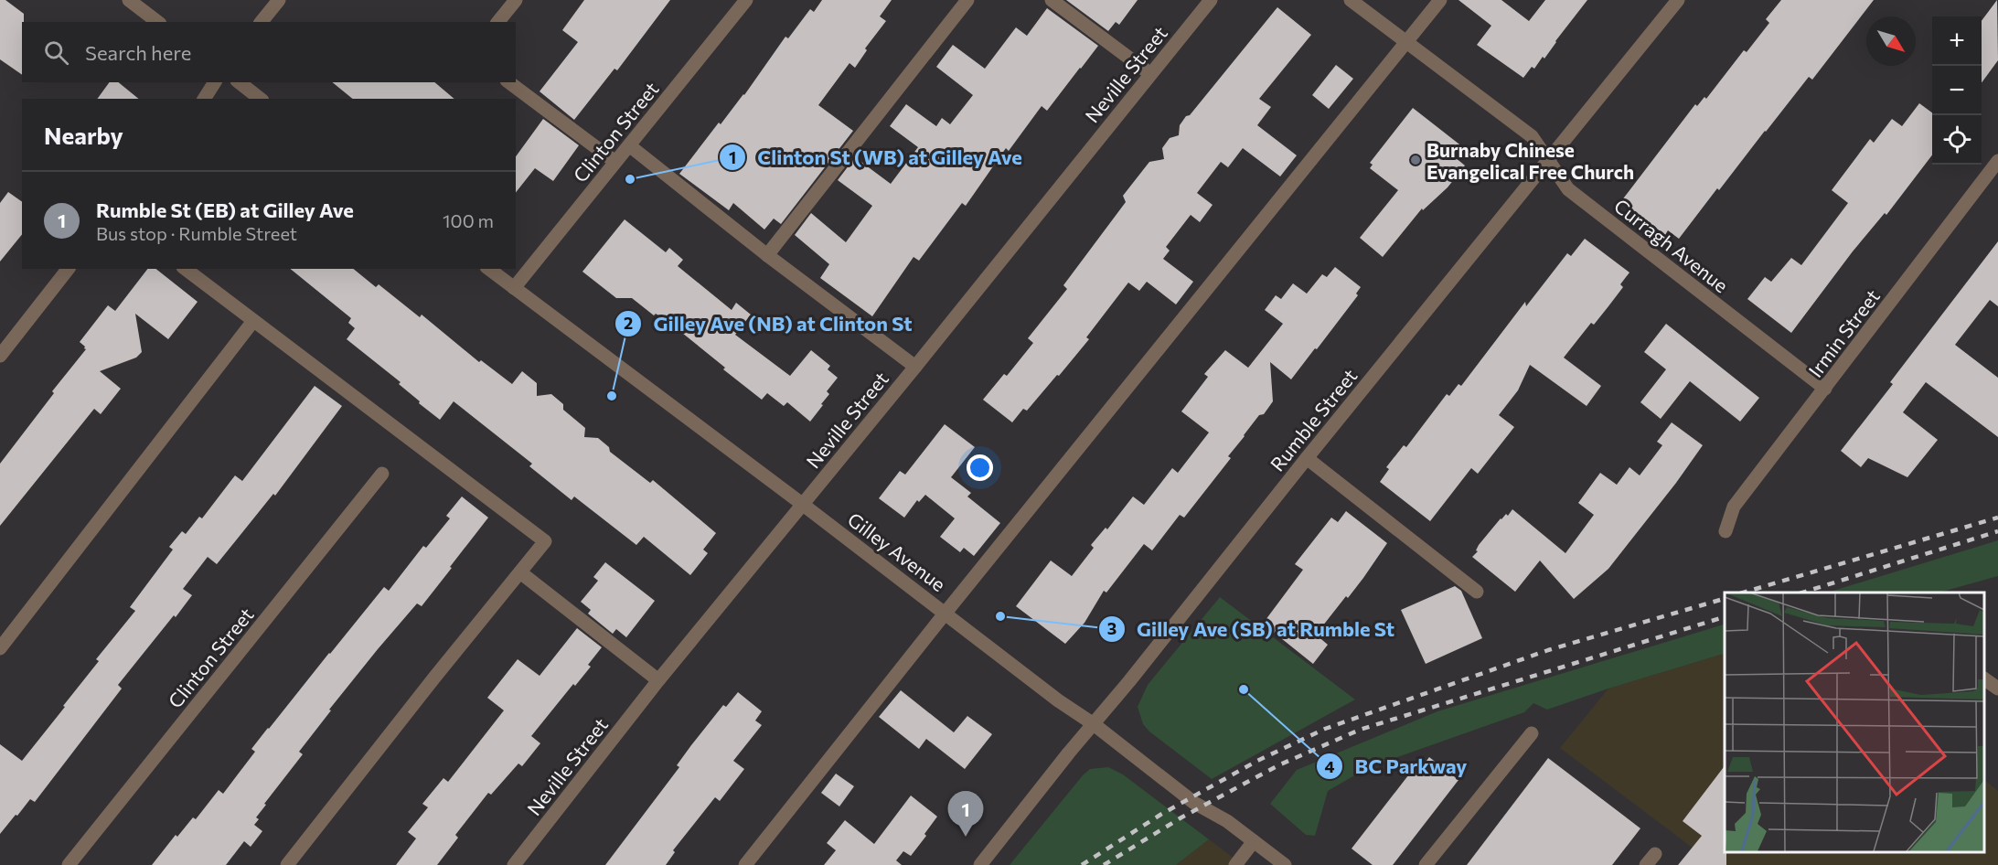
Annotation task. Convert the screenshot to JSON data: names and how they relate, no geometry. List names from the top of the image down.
{
  "streets": {
    "street": [
      "Neville Street",
      "Clinton Street",
      "Curragh Avenue",
      "Irmin Street",
      "Rumble Street",
      "Gilley Avenue"
    ]
  },
  "crossings": [
    ["Neville Street", "Gilley Avenue"],
    ["Clinton Street", "Gilley Avenue"],
    ["Curragh Avenue", "Irmin Street"],
    ["Curragh Avenue", "Rumble Street"],
    ["Rumble Street", "Gilley Avenue"]
  ],
  "places": [
    "Burnaby Chinese Evangelical Free Church",
    "Clinton St (WB) at Gilley Ave",
    "Gilley Ave (NB) at Clinton St",
    "Gilley Ave (SB) at Rumble St",
    "BC Parkway"
  ],
  "north": "bottom right",
  "page": {
    "map_buttons": ["+", "−"],
    "search": "Search here",
    "heading": "Nearby",
    "list": [
      {
        "mark": "1",
        "name": "Rumble St (EB) at Gilley Ave",
        "note": "Bus stop · Rumble Street",
        "value": "100 m"
      }
    ],
    "pins": "1"
  }
}
